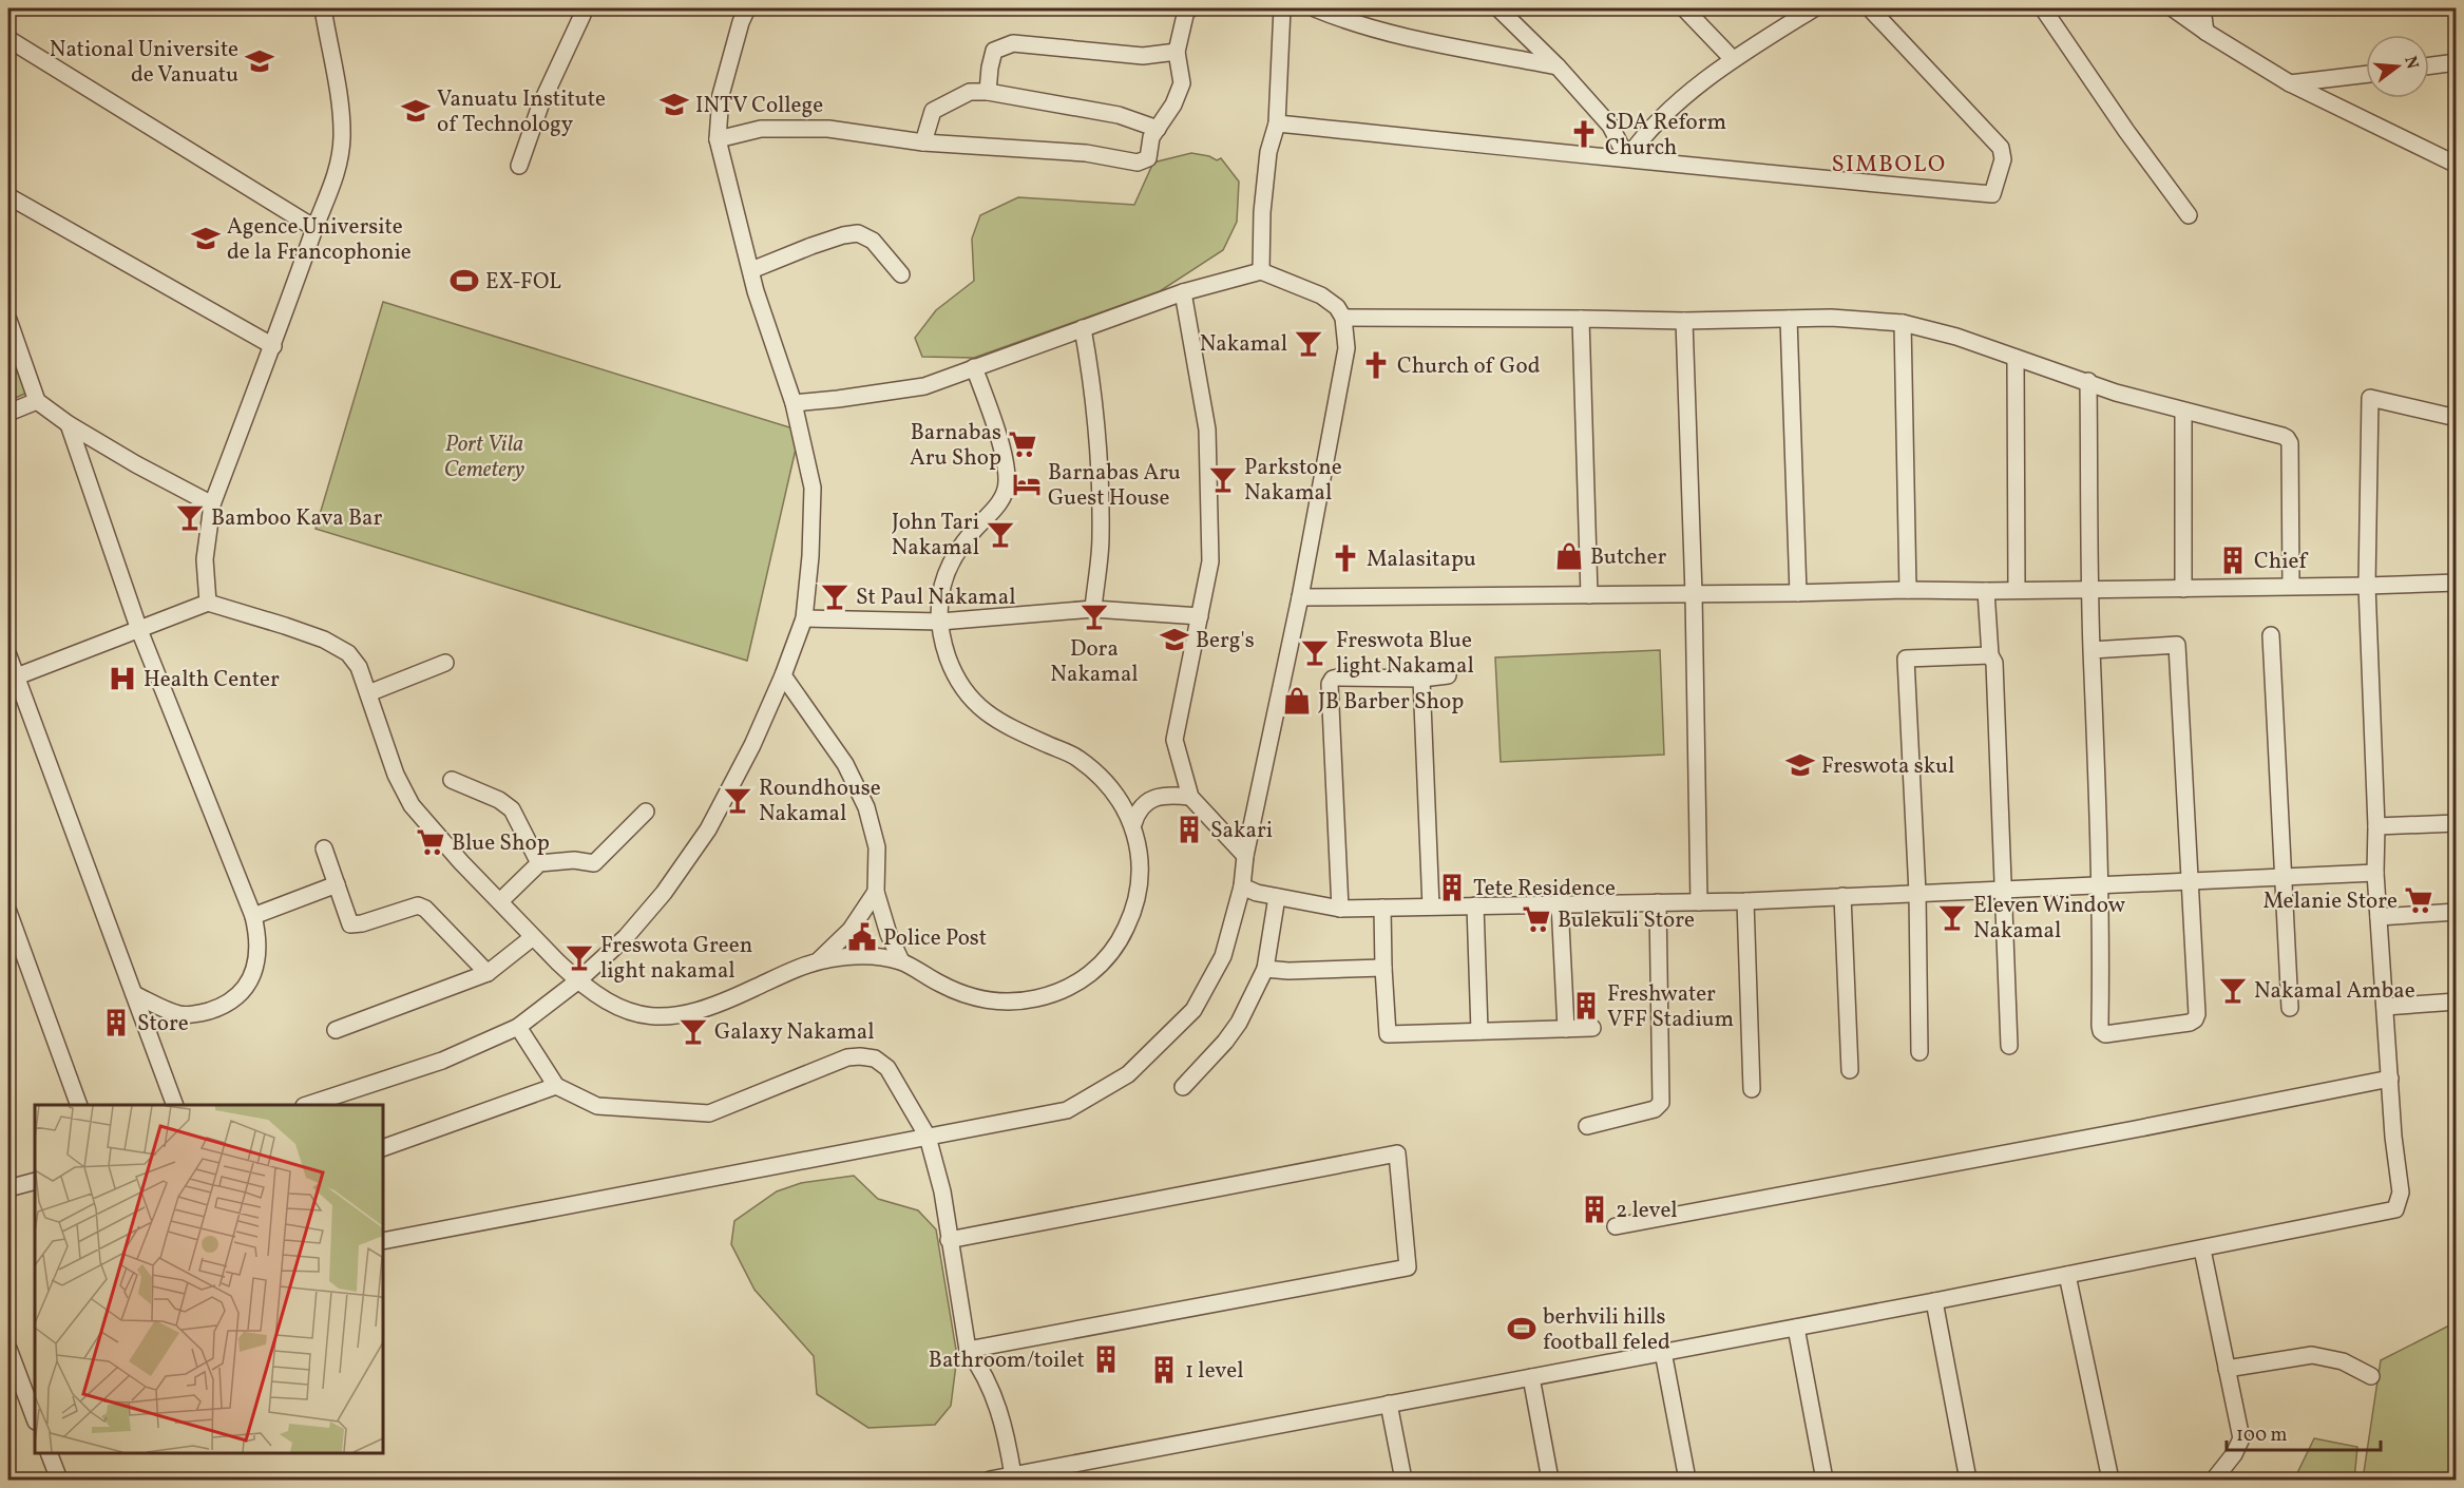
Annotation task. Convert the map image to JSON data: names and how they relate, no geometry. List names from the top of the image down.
{
  "districts": ["SIMBOLO"],
  "parks": ["Port Vila Cemetery"],
  "places": {
    "school or university": [
      "National Universite de Vanuatu",
      "INTV College",
      "Vanuatu Institute of Technology",
      "Agence Universite de la Francophonie",
      "Berg's",
      "Freswota skul"
    ],
    "church": ["SDA Reform Church", "Church of God", "Malasitapu"],
    "sports": ["EX-FOL", "berhvili hills football feled"],
    "bar": [
      "Nakamal",
      "Parkstone Nakamal",
      "Bamboo Kava Bar",
      "John Tari Nakamal",
      "St Paul Nakamal",
      "Dora Nakamal",
      "Freswota Blue light Nakamal",
      "Roundhouse Nakamal",
      "Eleven Window Nakamal",
      "Freswota Green light nakamal",
      "Nakamal Ambae",
      "Galaxy Nakamal"
    ],
    "supermarket": [
      "Barnabas Aru Shop",
      "Blue Shop",
      "Melanie Store",
      "Bulekuli Store"
    ],
    "hotel": ["Barnabas Aru Guest House"],
    "shop": ["Butcher", "JB Barber Shop"],
    "building": [
      "Chief",
      "Sakari",
      "Tete Residence",
      "Freshwater VFF Stadium",
      "Store",
      "2 level",
      "Bathroom/toilet",
      "1 level"
    ],
    "hospital": ["Health Center"],
    "public building": ["Police Post"]
  },
  "scale_bar": "100 m",
  "north": "right"
}
